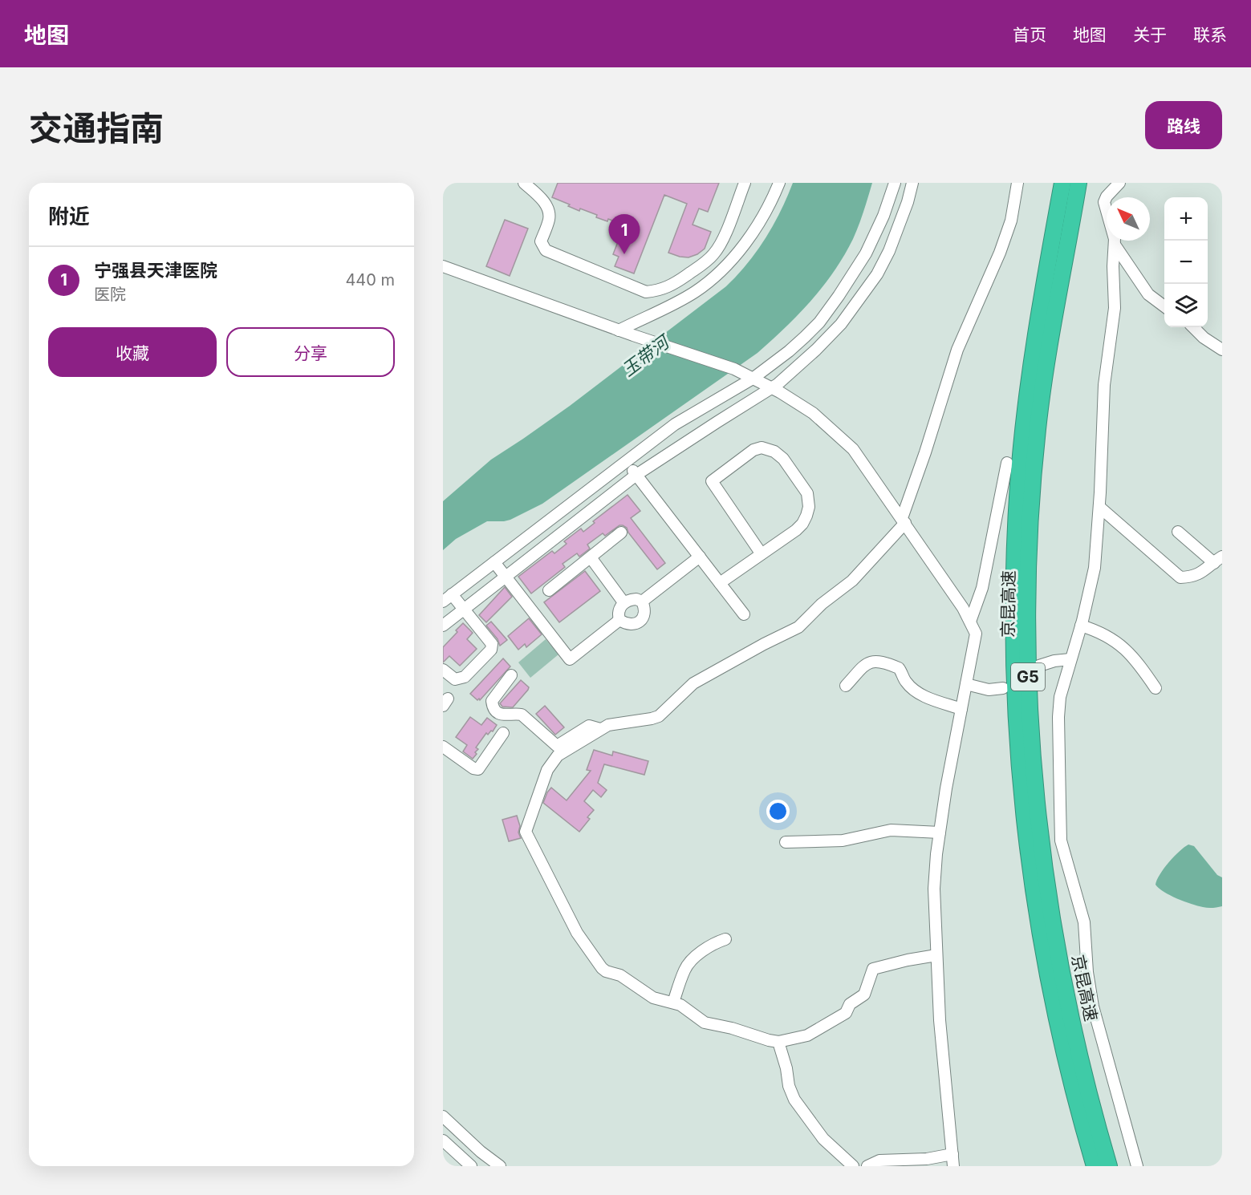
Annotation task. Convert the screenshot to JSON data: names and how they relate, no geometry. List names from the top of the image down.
{
  "streets": {
    "highway": ["京昆高速", "G5"]
  },
  "water": ["玉带河"],
  "north": "top left",
  "page": {
    "header": "地图",
    "nav": [
      "首页",
      "地图",
      "关于",
      "联系"
    ],
    "title": "交通指南",
    "buttons": [
      "路线",
      ["收藏", "分享"]
    ],
    "heading": "附近",
    "map_buttons": ["+", "−"],
    "pins": "1",
    "list": [
      {
        "mark": "1",
        "name": "宁强县天津医院",
        "note": "医院",
        "value": "440 m"
      }
    ]
  }
}
